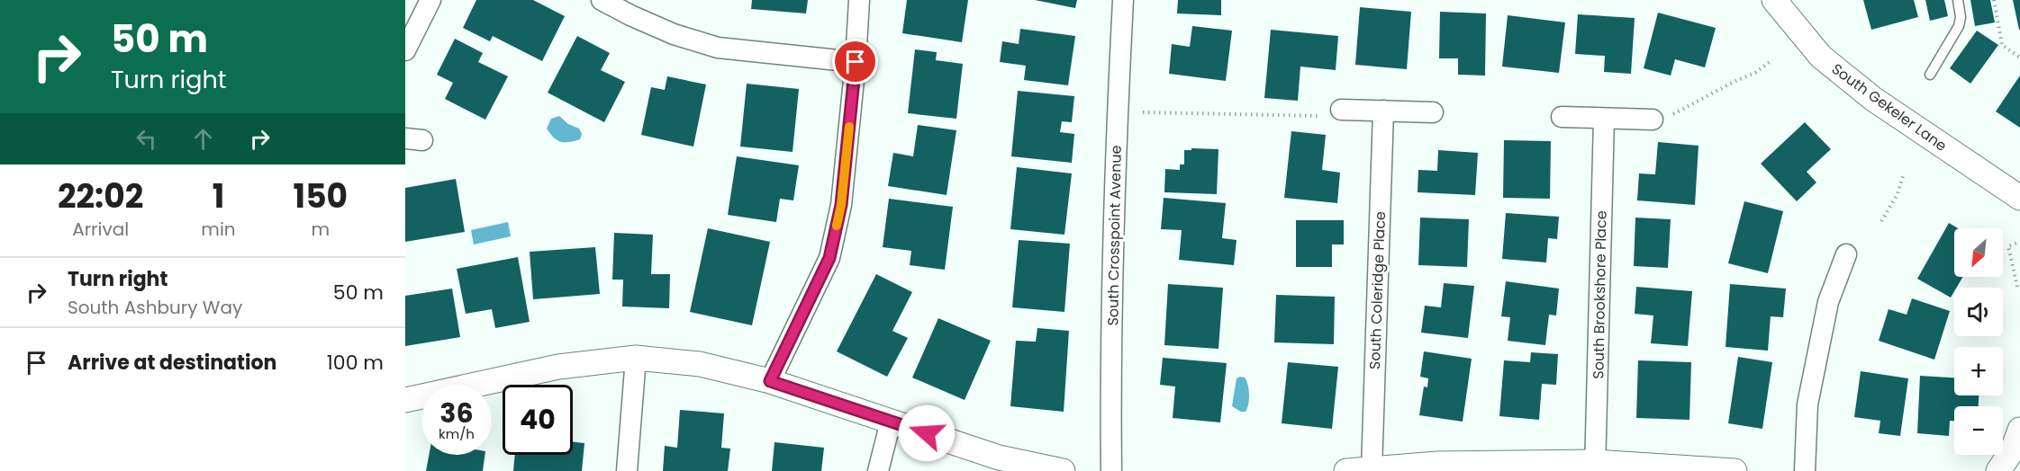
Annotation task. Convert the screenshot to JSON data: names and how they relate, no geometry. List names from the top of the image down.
{
  "streets": {
    "street": [
      "South Gekeler Lane",
      "South Crosspoint Avenue",
      "South Coleridge Place",
      "South Brookshore Place"
    ]
  },
  "north": "bottom left",
  "page": {
    "turn": ["50 m", "Turn right"],
    "eta": [
      "22:02",
      "Arrival",
      "1",
      "min",
      "150",
      "m"
    ],
    "map_buttons": ["+", "−"],
    "list": [
      {
        "name": "Turn right",
        "note": "South Ashbury Way",
        "value": "50 m"
      },
      {
        "name": "Arrive at destination",
        "value": "100 m"
      }
    ],
    "speed": "36 km/h",
    "limit": "40"
  }
}
